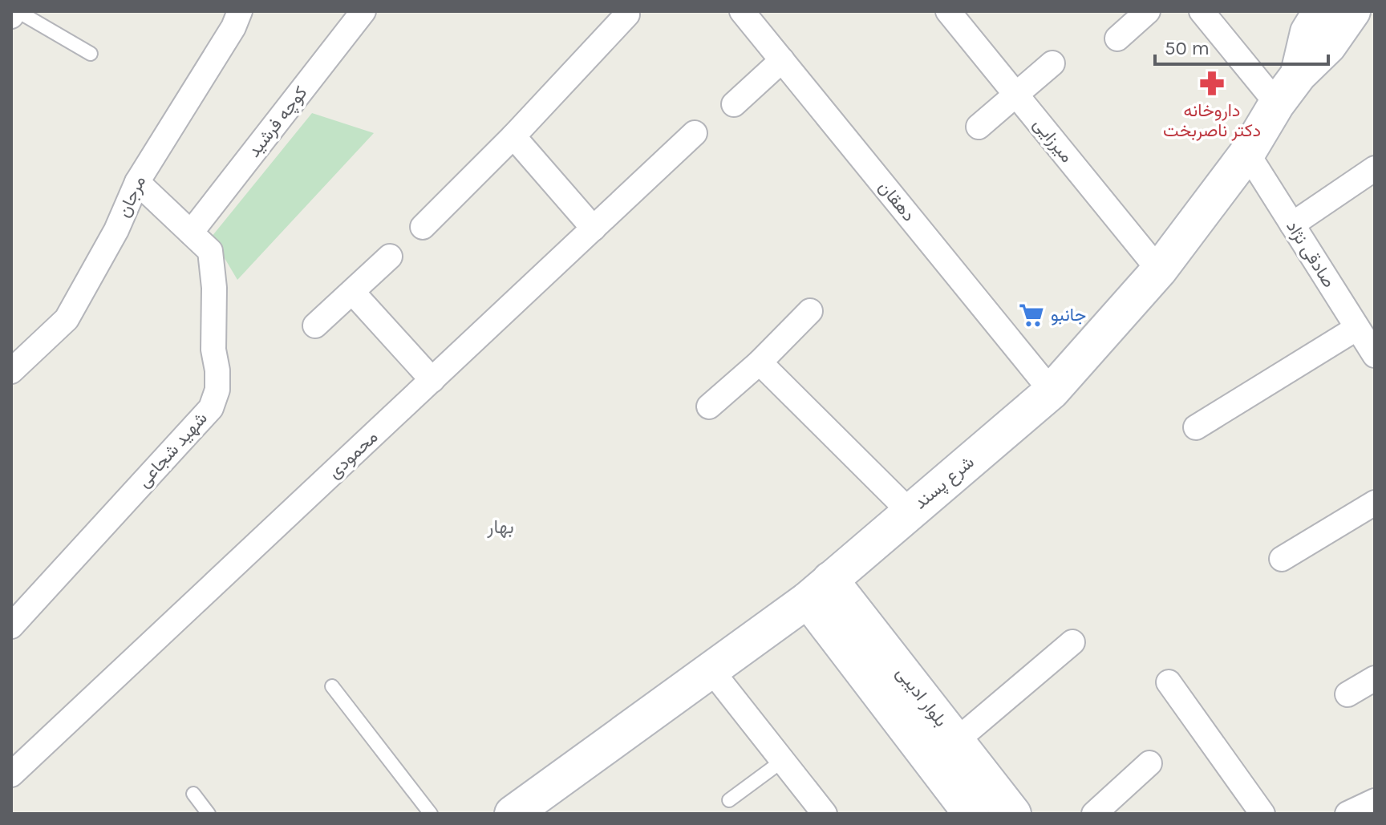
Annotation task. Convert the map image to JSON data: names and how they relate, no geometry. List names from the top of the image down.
{
  "streets": {
    "main road": ["شرع پسند", "بلوار ادیبی"],
    "street": [
      "كوچه فرشيد",
      "میرزایی",
      "مرجان",
      "دهقان",
      "صادقی نژاد",
      "شهید شجاعی",
      "محمودی"
    ]
  },
  "crossings": [
    ["كوچه فرشيد", "شهید شجاعی"],
    ["میرزایی", "شرع پسند"],
    ["مرجان", "شهید شجاعی"],
    ["دهقان", "شرع پسند"],
    ["صادقی نژاد", "شرع پسند"],
    ["شرع پسند", "بلوار ادیبی"]
  ],
  "districts": ["بهار"],
  "places": {
    "pharmacy": ["داروخانه دکتر ناصربخت"],
    "supermarket": ["جانبو"]
  },
  "scale_bar": "50 m"
}
